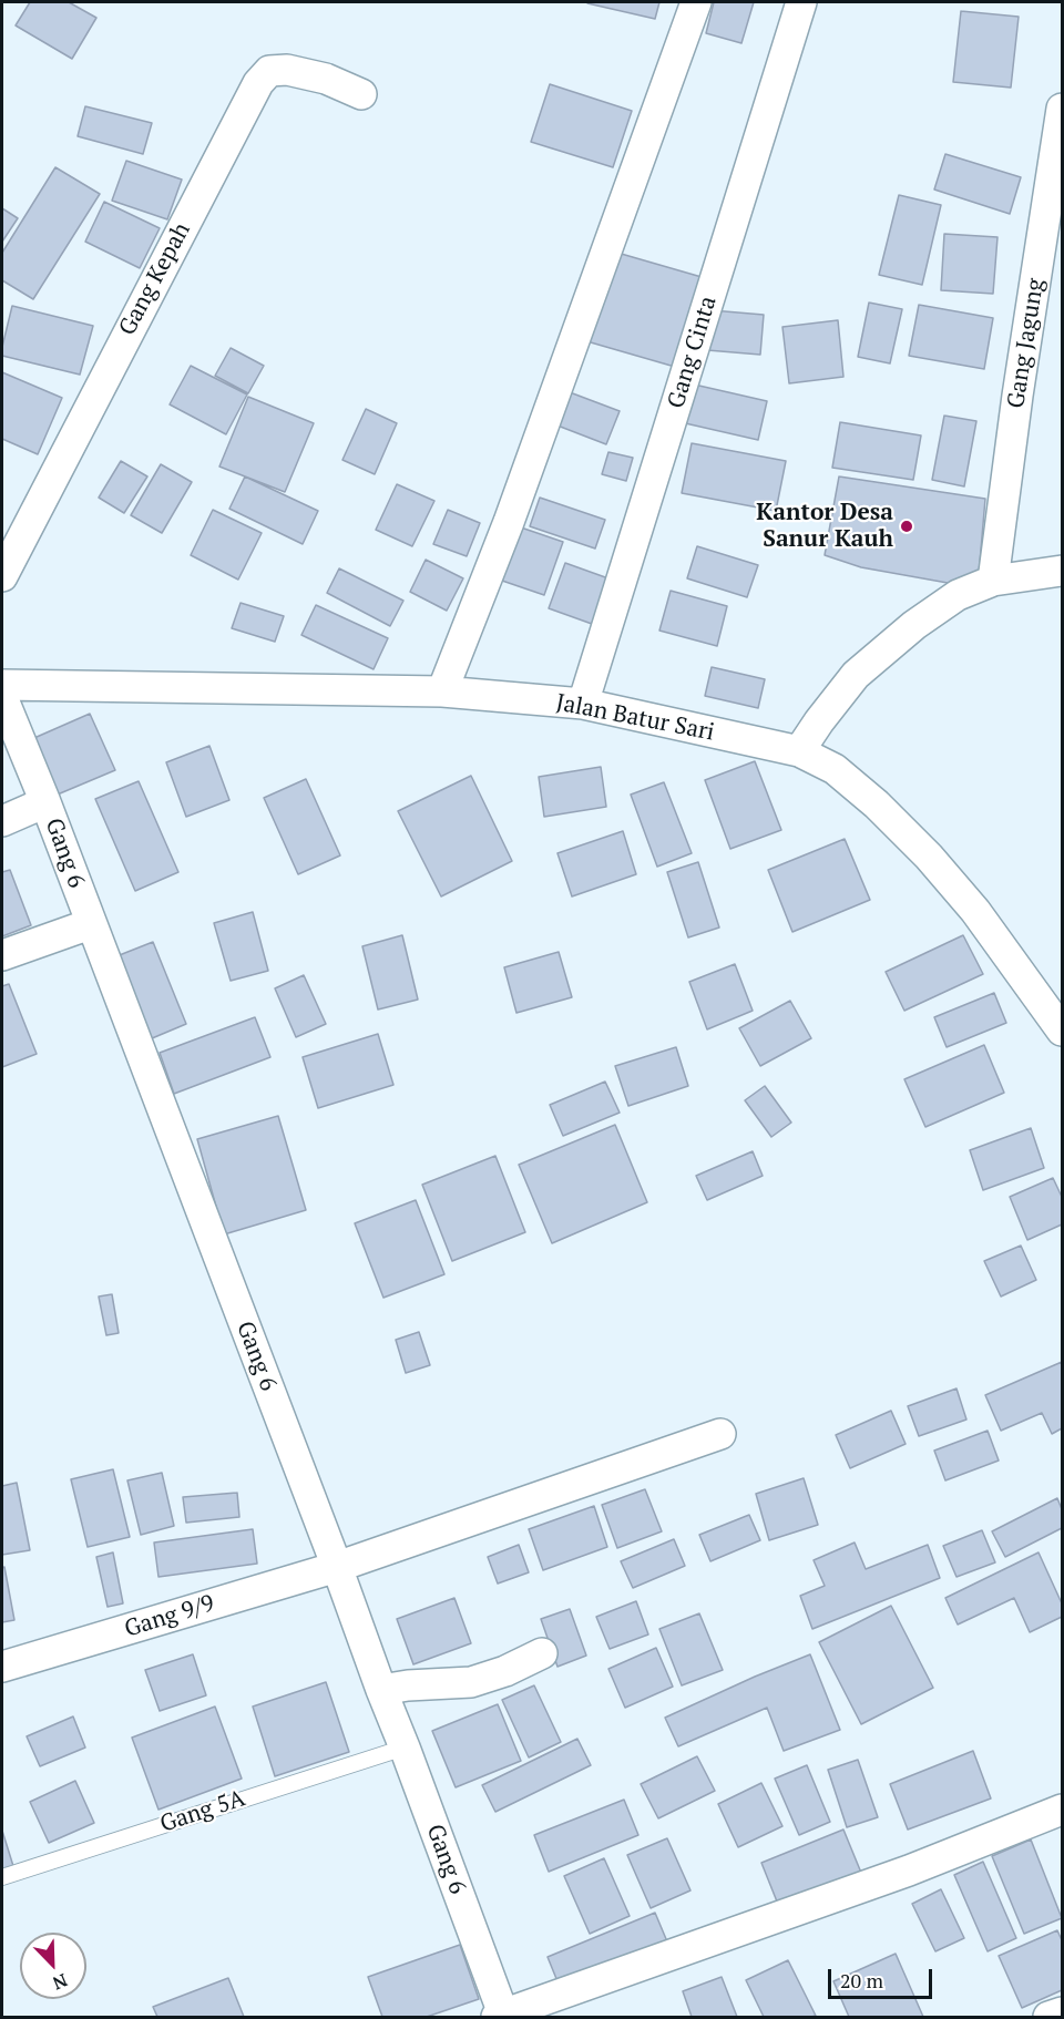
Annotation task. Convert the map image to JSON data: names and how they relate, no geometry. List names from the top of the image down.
{
  "streets": {
    "street": [
      "Gang Kepah",
      "Gang Jagung",
      "Gang Cinta",
      "Jalan Batur Sari",
      "Gang 6",
      "Gang 9/9"
    ],
    "lane": ["Gang 5A"]
  },
  "crossings": [
    ["Gang Cinta", "Jalan Batur Sari"],
    ["Gang 6", "Gang 9/9"],
    ["Gang 6", "Gang 5A"]
  ],
  "places": ["Kantor Desa Sanur Kauh"],
  "scale_bar": "20 m",
  "north": "bottom right"
}
